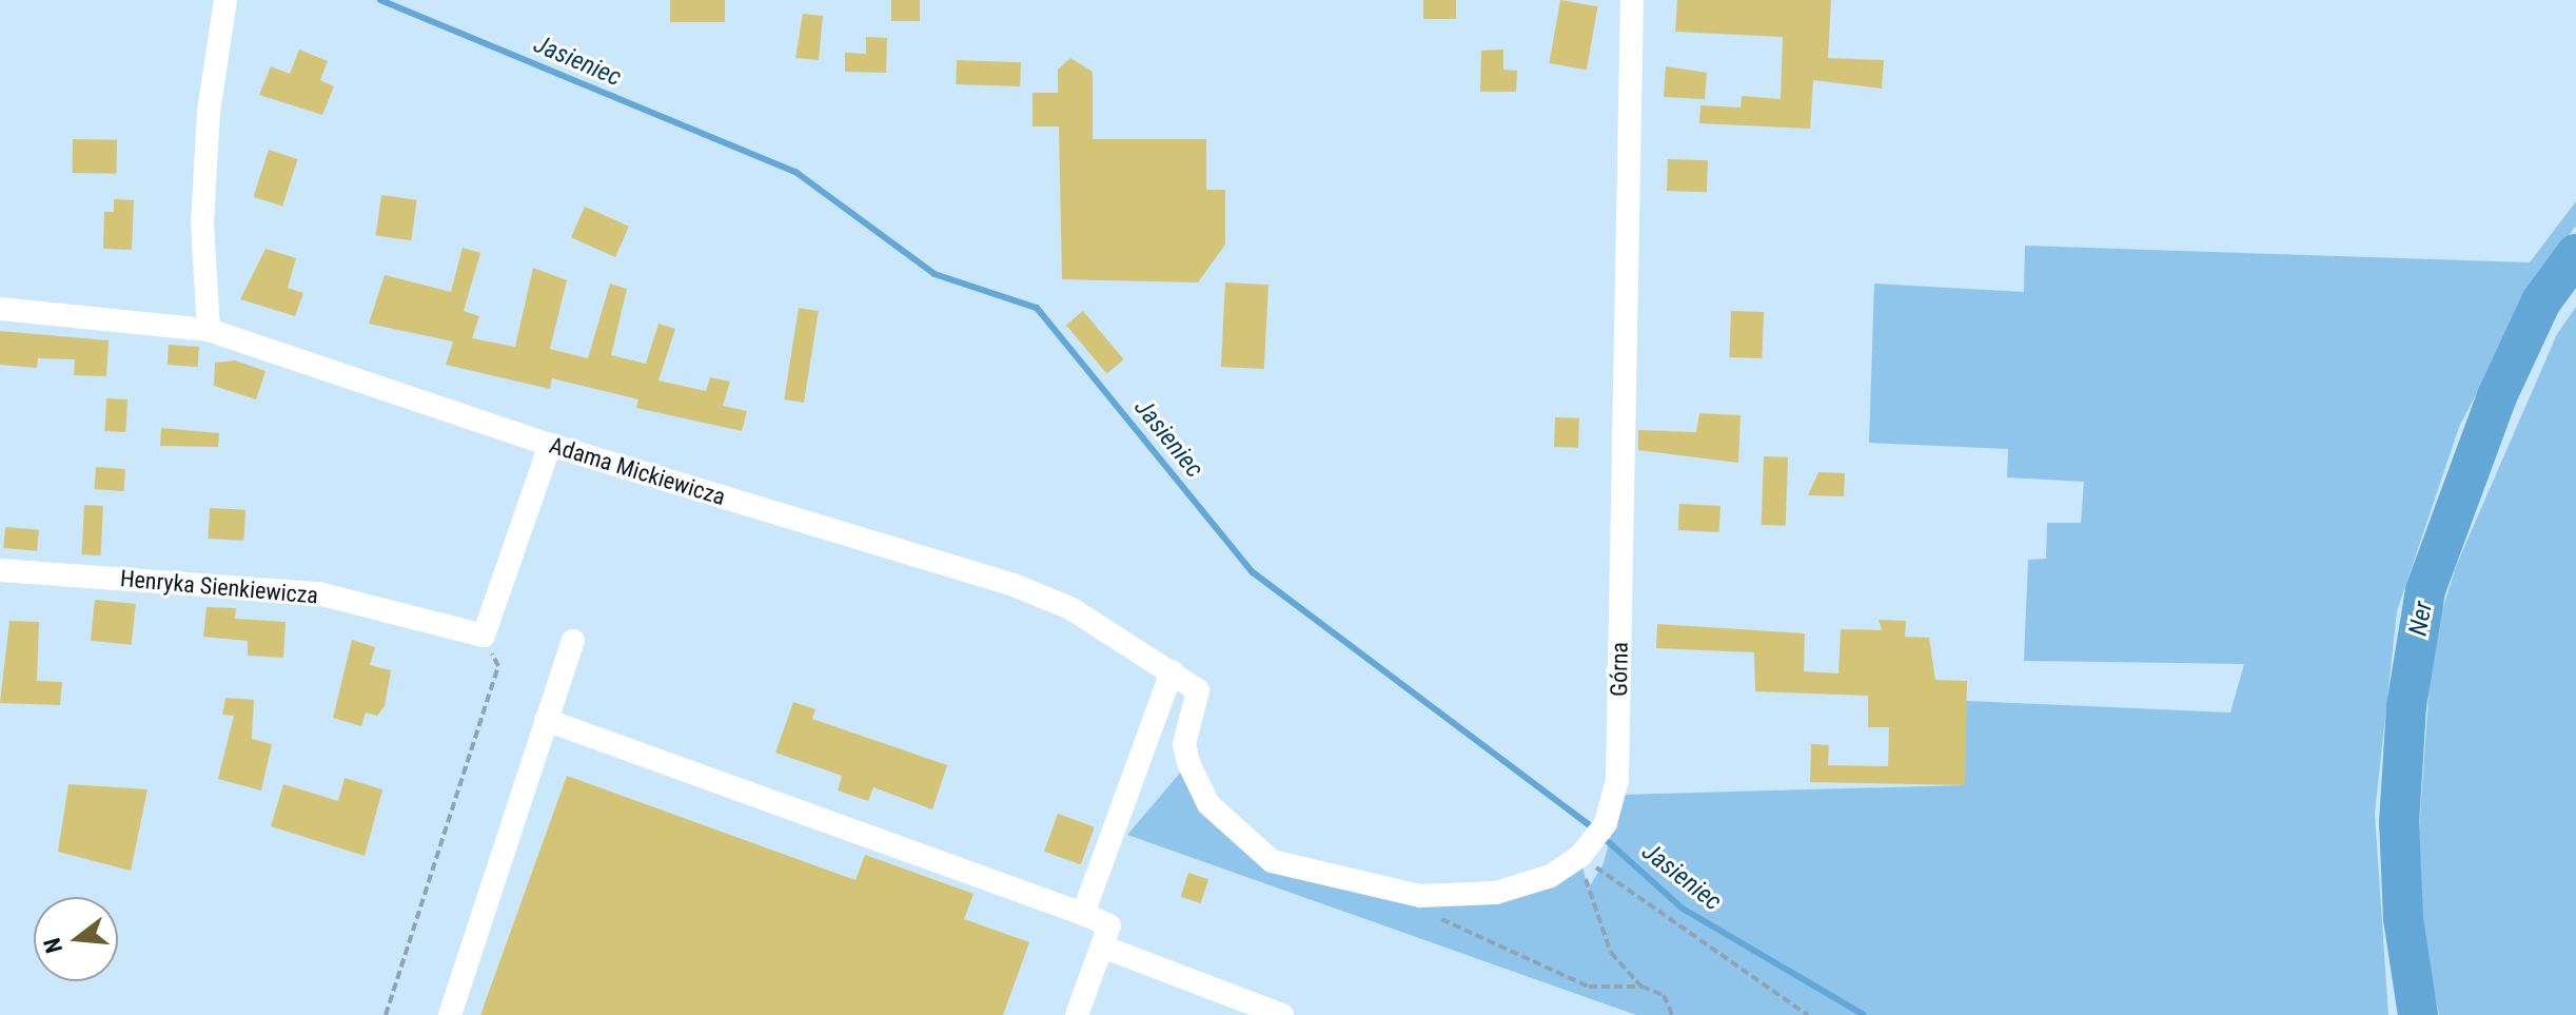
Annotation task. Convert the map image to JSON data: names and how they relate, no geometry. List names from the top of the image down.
{
  "streets": {
    "street": ["Adama Mickiewicza", "Henryka Sienkiewicza", "Górna"]
  },
  "crossings": [
    ["Adama Mickiewicza", "Górna"]
  ],
  "water": ["Jasieniec", "Ner"],
  "north": "left"
}
